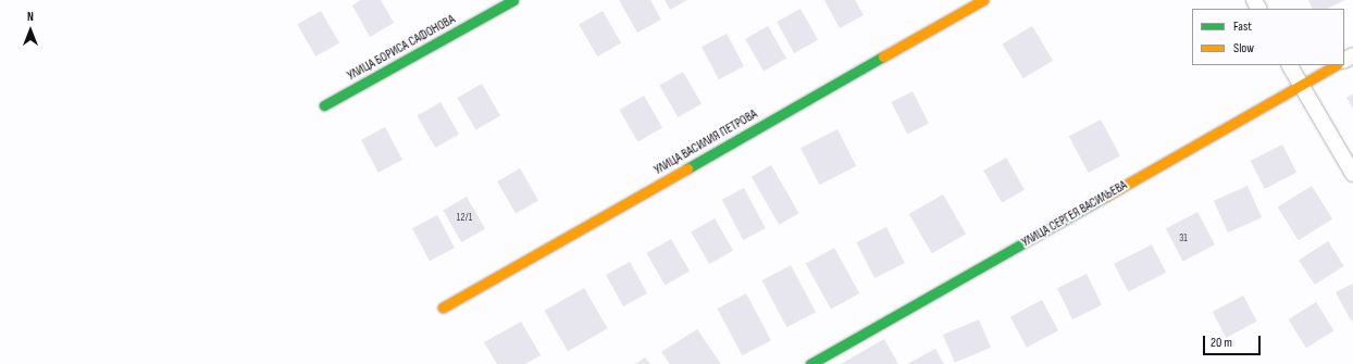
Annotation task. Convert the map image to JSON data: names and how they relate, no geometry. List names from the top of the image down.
{
  "streets": {
    "street": ["УЛИЦА БОРИСА САФОНОВА", "УЛИЦА ВАСИЛИЯ ПЕТРОВА", "УЛИЦА СЕРГЕЯ ВАСИЛЬЕВА"]
  },
  "house_numbers": ["12/1", "31"],
  "legend": ["Fast", "Slow"],
  "scale_bar": "20 m",
  "north": "top"
}
